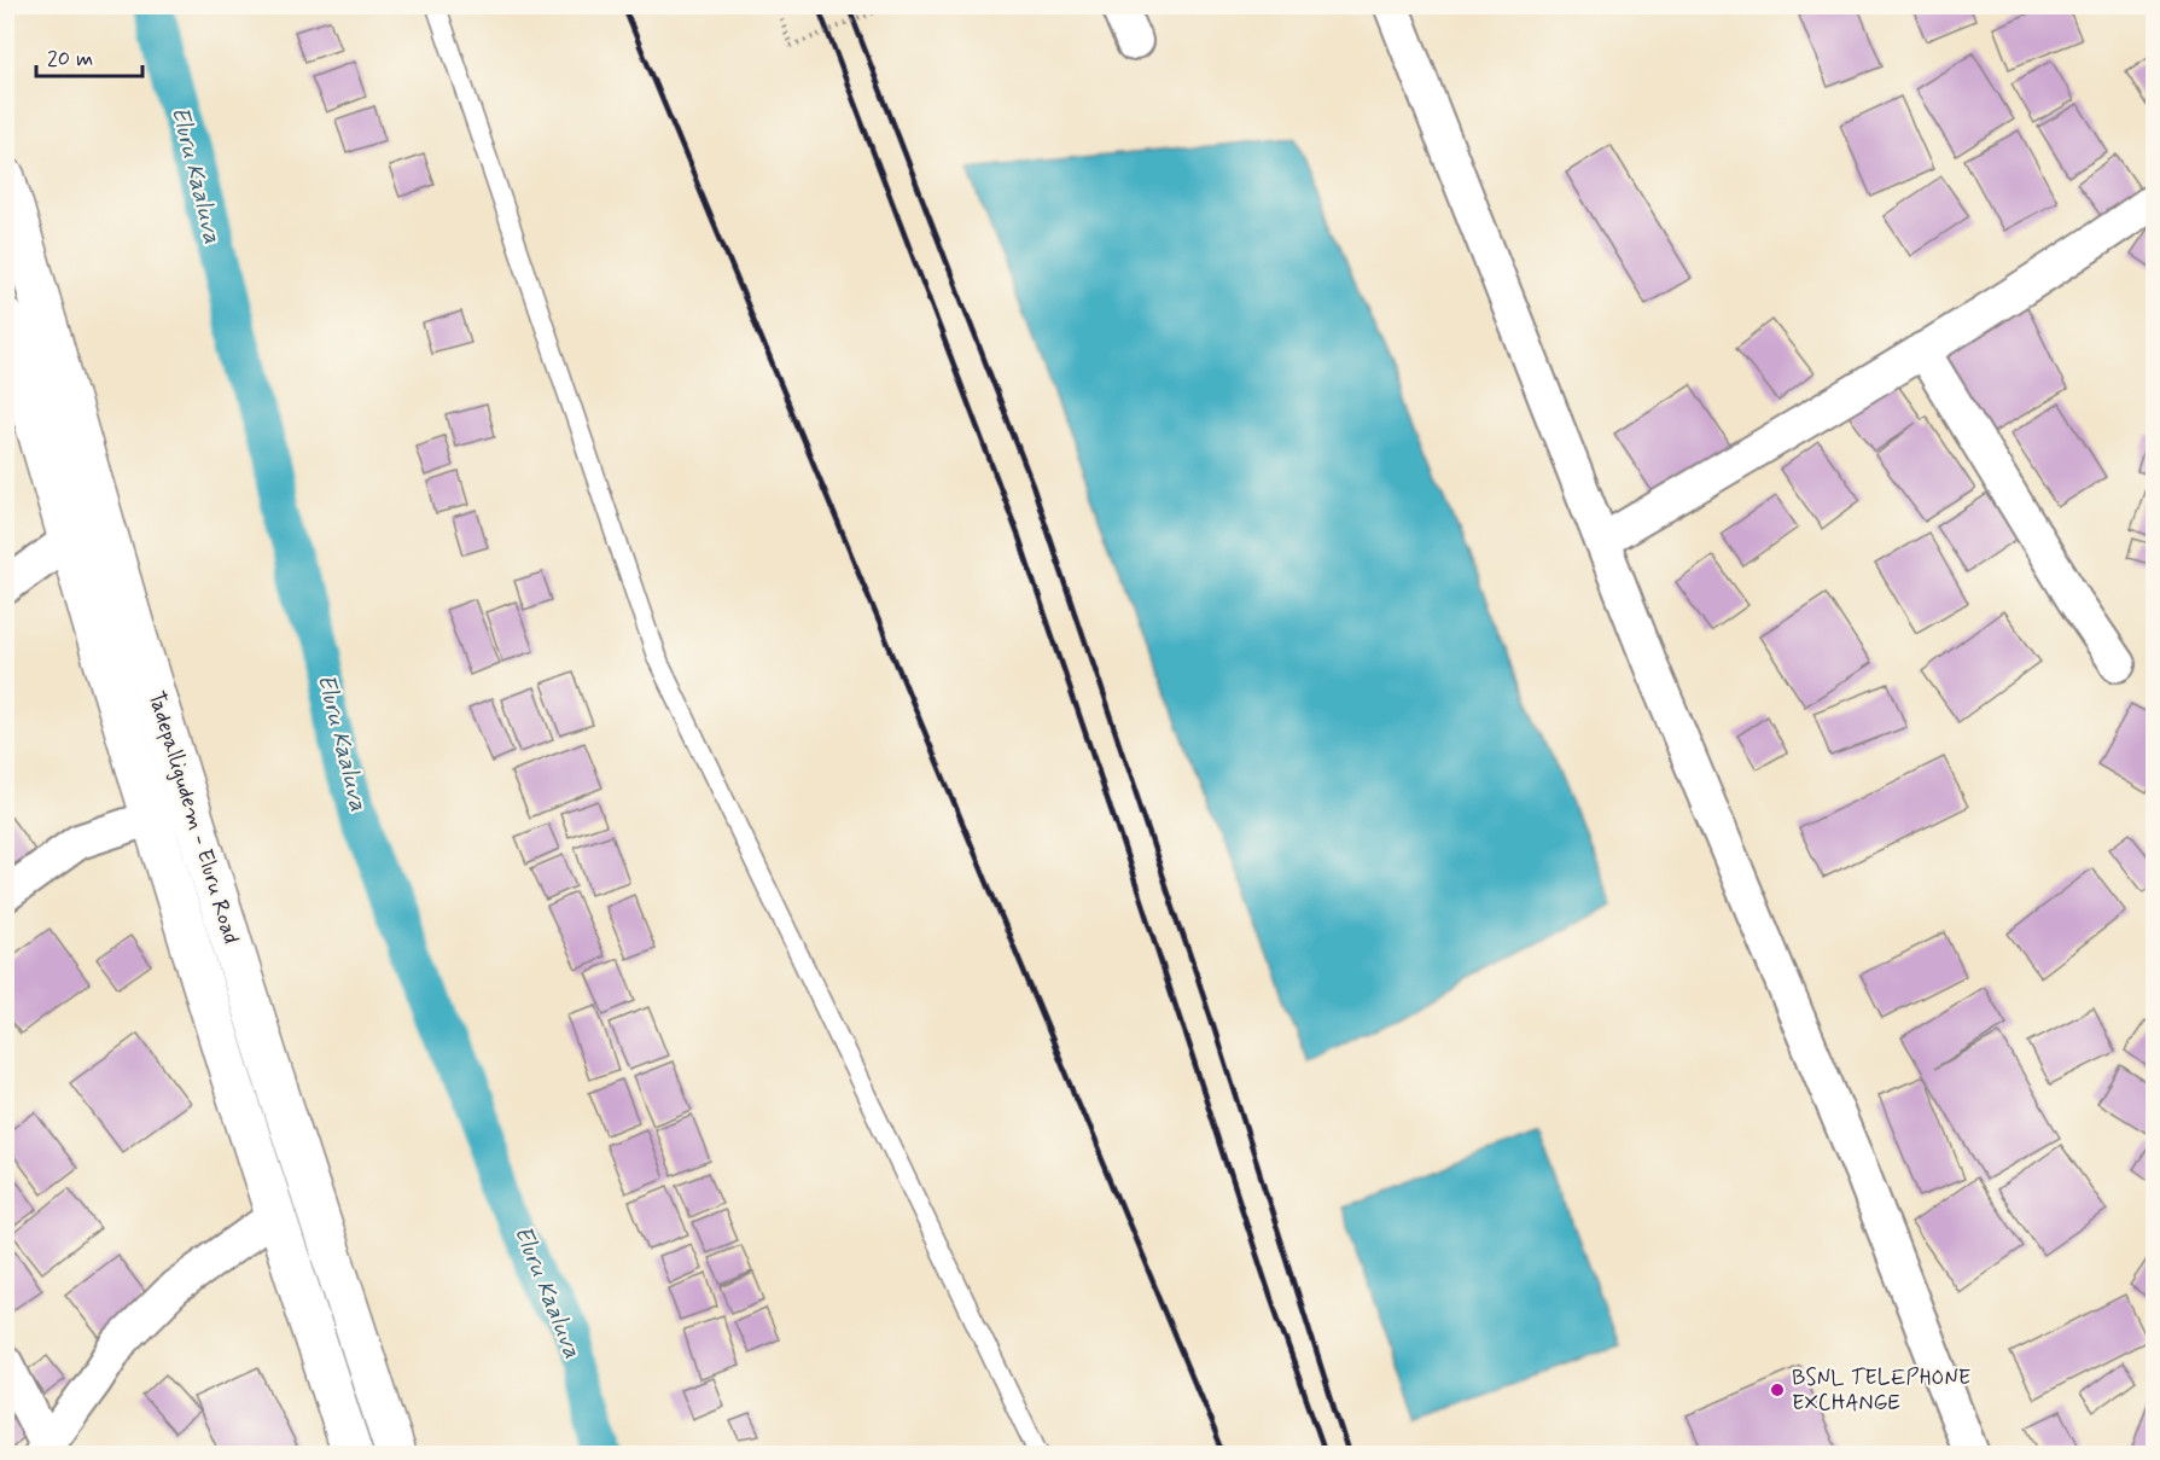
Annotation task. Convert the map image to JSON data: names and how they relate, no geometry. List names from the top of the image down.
{
  "streets": {
    "main road": ["Tadepalligudem - Eluru Road"]
  },
  "water": ["Eluru Kaaluva"],
  "places": ["BSNL TELEPHONE EXCHANGE"],
  "scale_bar": "20 m"
}
